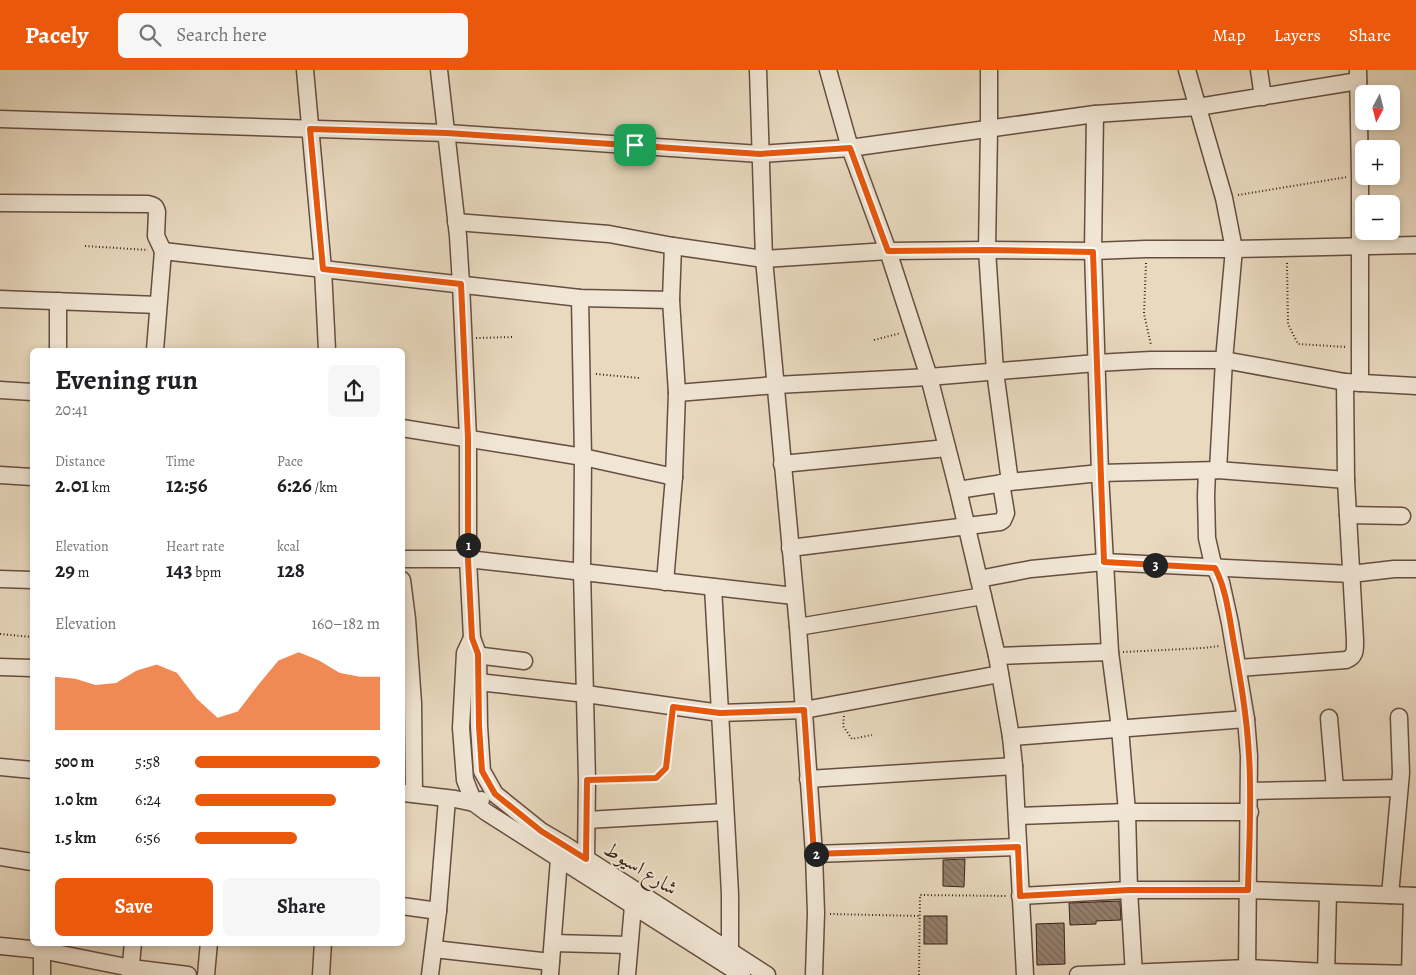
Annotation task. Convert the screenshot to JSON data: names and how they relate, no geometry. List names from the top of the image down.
{
  "streets": {
    "street": ["شارع اسيوط"]
  },
  "north": "bottom",
  "page": {
    "header": "Pacely",
    "search": "Search here",
    "nav": ["Map", "Layers", "Share"],
    "map_buttons": ["+", "−"],
    "heading": ["Evening run", "20:41"],
    "stats": [
      ["Distance", "2.01 km"],
      ["Time", "12:56"],
      ["Pace", "6:26 /km"],
      ["Elevation", "29 m"],
      ["Heart rate", "143 bpm"],
      ["kcal", "128"]
    ],
    "pins": ["1", "3", "2"],
    "chart": ["Elevation", "160–182 m"],
    "list": [
      {
        "name": "500 m",
        "note": "5:58"
      },
      {
        "name": "1.0 km",
        "note": "6:24"
      },
      {
        "name": "1.5 km",
        "note": "6:56"
      }
    ],
    "buttons": ["Save", "Share"]
  }
}
